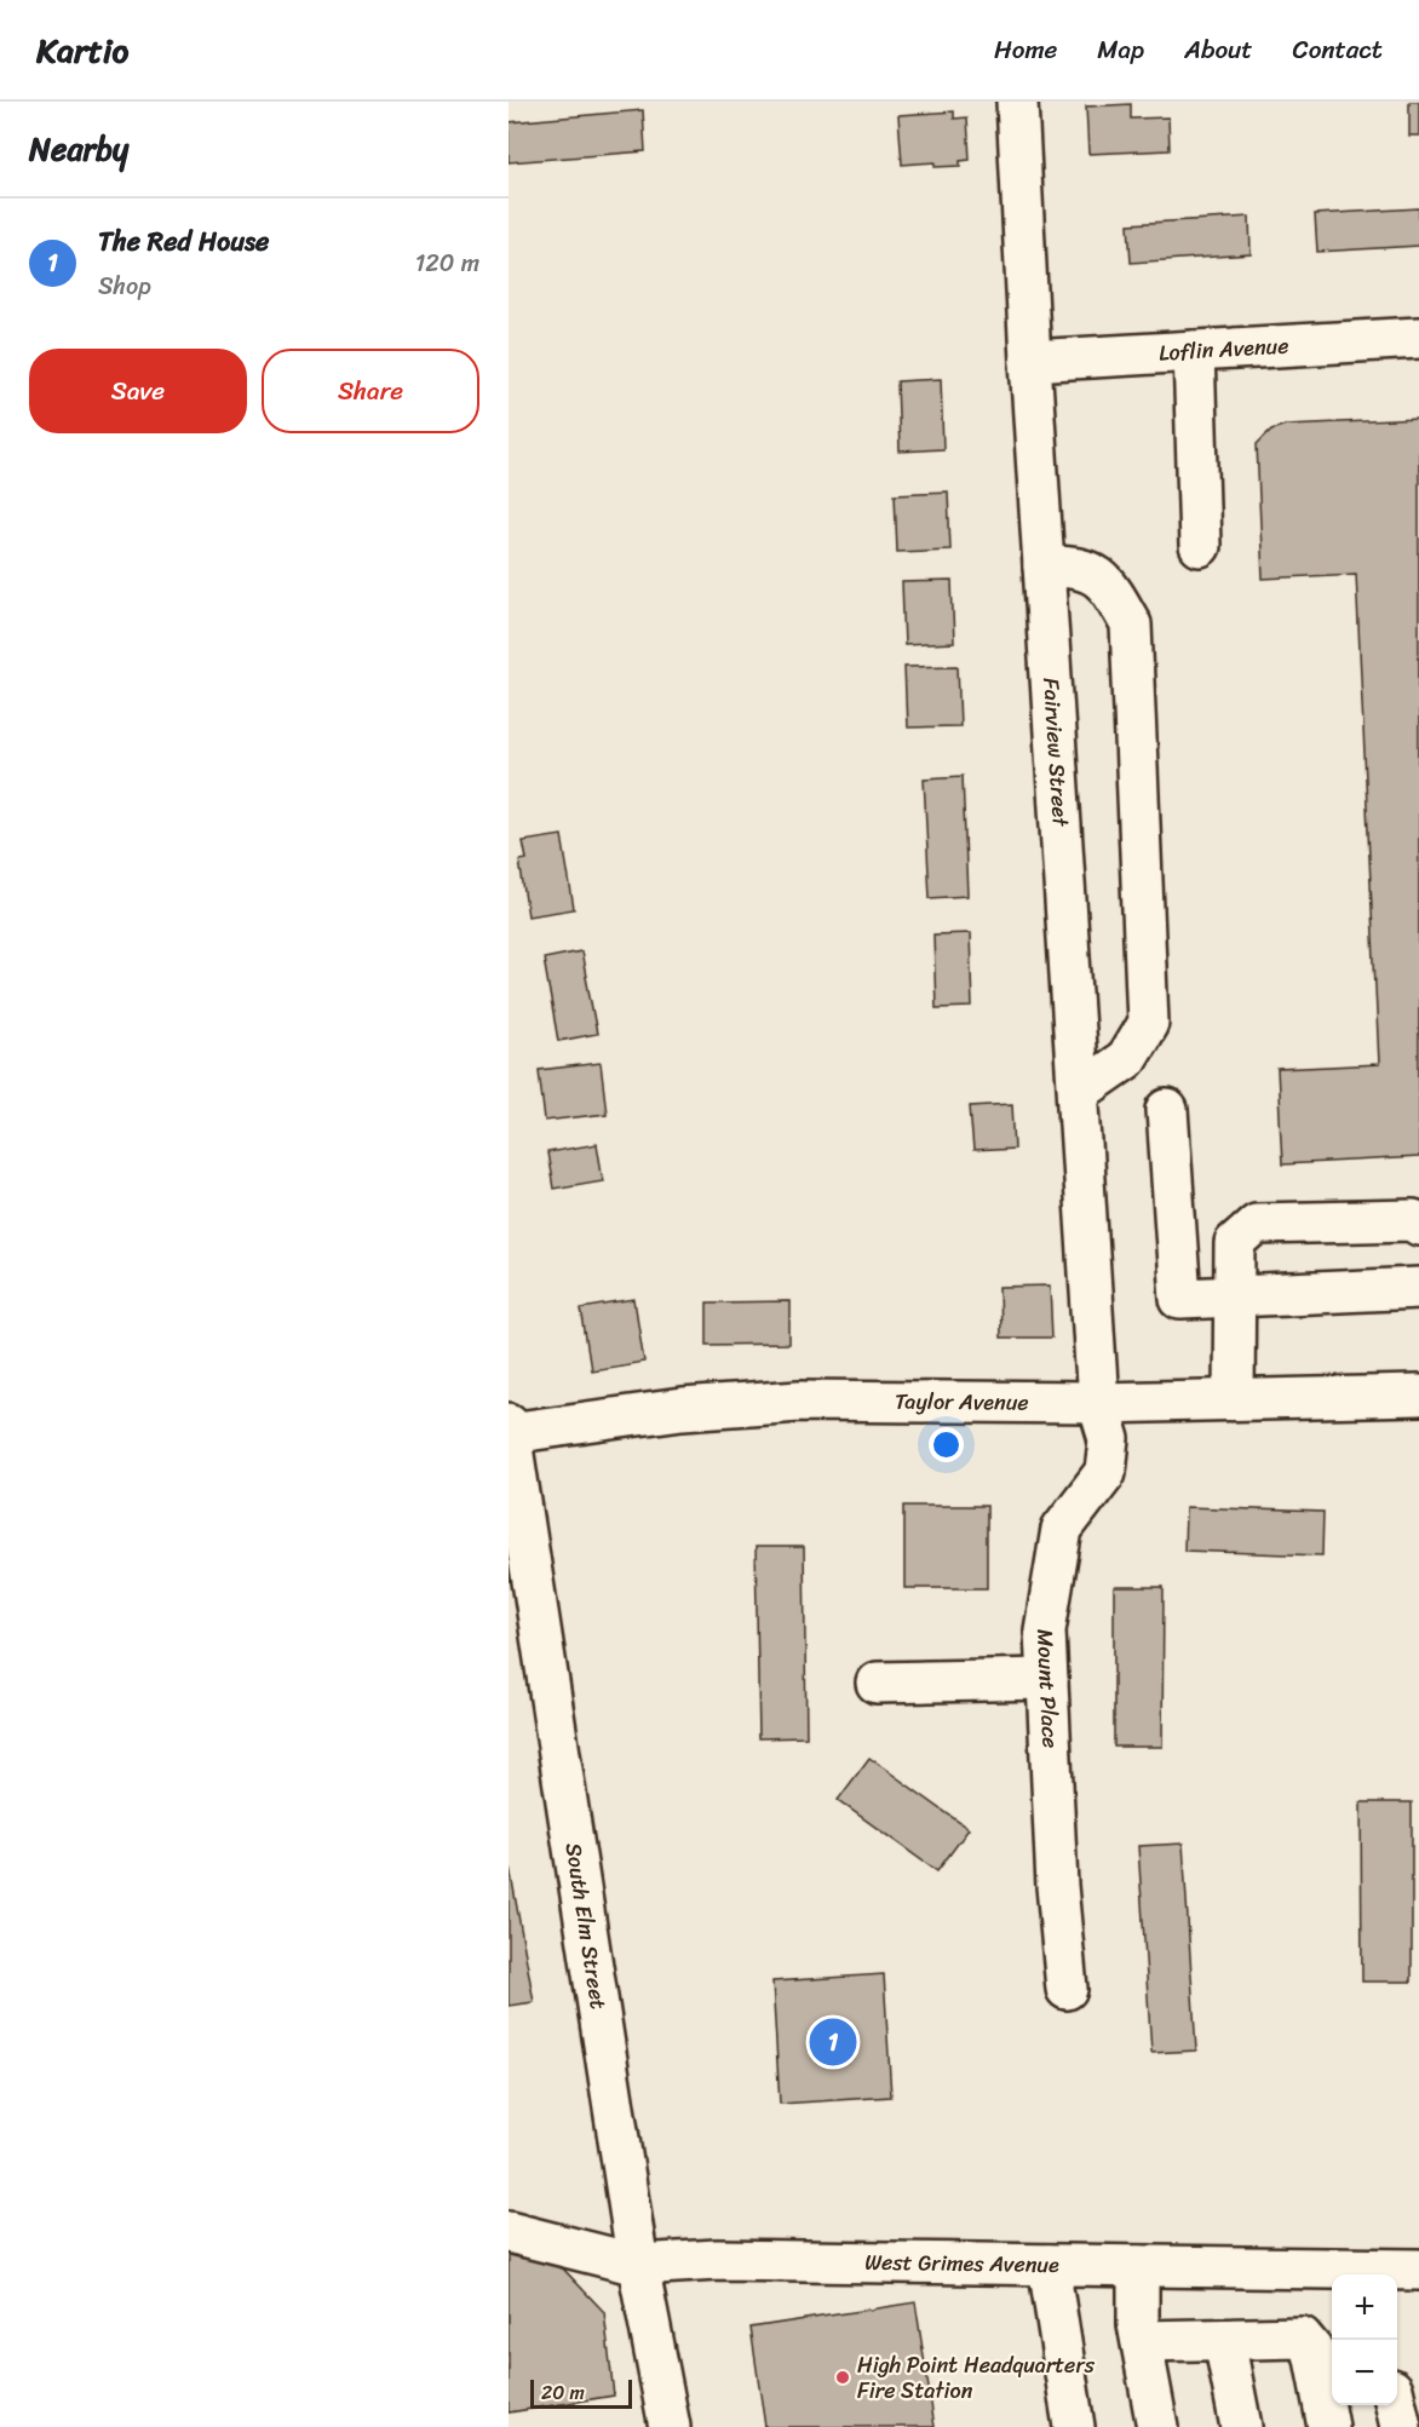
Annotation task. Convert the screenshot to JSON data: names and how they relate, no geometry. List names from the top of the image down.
{
  "streets": {
    "street": [
      "Loflin Avenue",
      "Fairview Street",
      "Taylor Avenue",
      "Mount Place",
      "South Elm Street",
      "West Grimes Avenue"
    ]
  },
  "crossings": [
    ["Loflin Avenue", "Fairview Street"],
    ["Fairview Street", "Taylor Avenue"],
    ["Fairview Street", "Mount Place"],
    ["Taylor Avenue", "Mount Place"],
    ["Taylor Avenue", "South Elm Street"],
    ["South Elm Street", "West Grimes Avenue"]
  ],
  "places": ["High Point Headquarters Fire Station"],
  "scale_bar": "20 m",
  "page": {
    "header": "Kartio",
    "nav": [
      "Home",
      "Map",
      "About",
      "Contact"
    ],
    "heading": "Nearby",
    "list": [
      {
        "mark": "1",
        "name": "The Red House",
        "note": "Shop",
        "value": "120 m"
      }
    ],
    "buttons": ["Save", "Share"],
    "pins": "1",
    "map_buttons": ["+", "−"],
    "scale": "20 m"
  }
}
